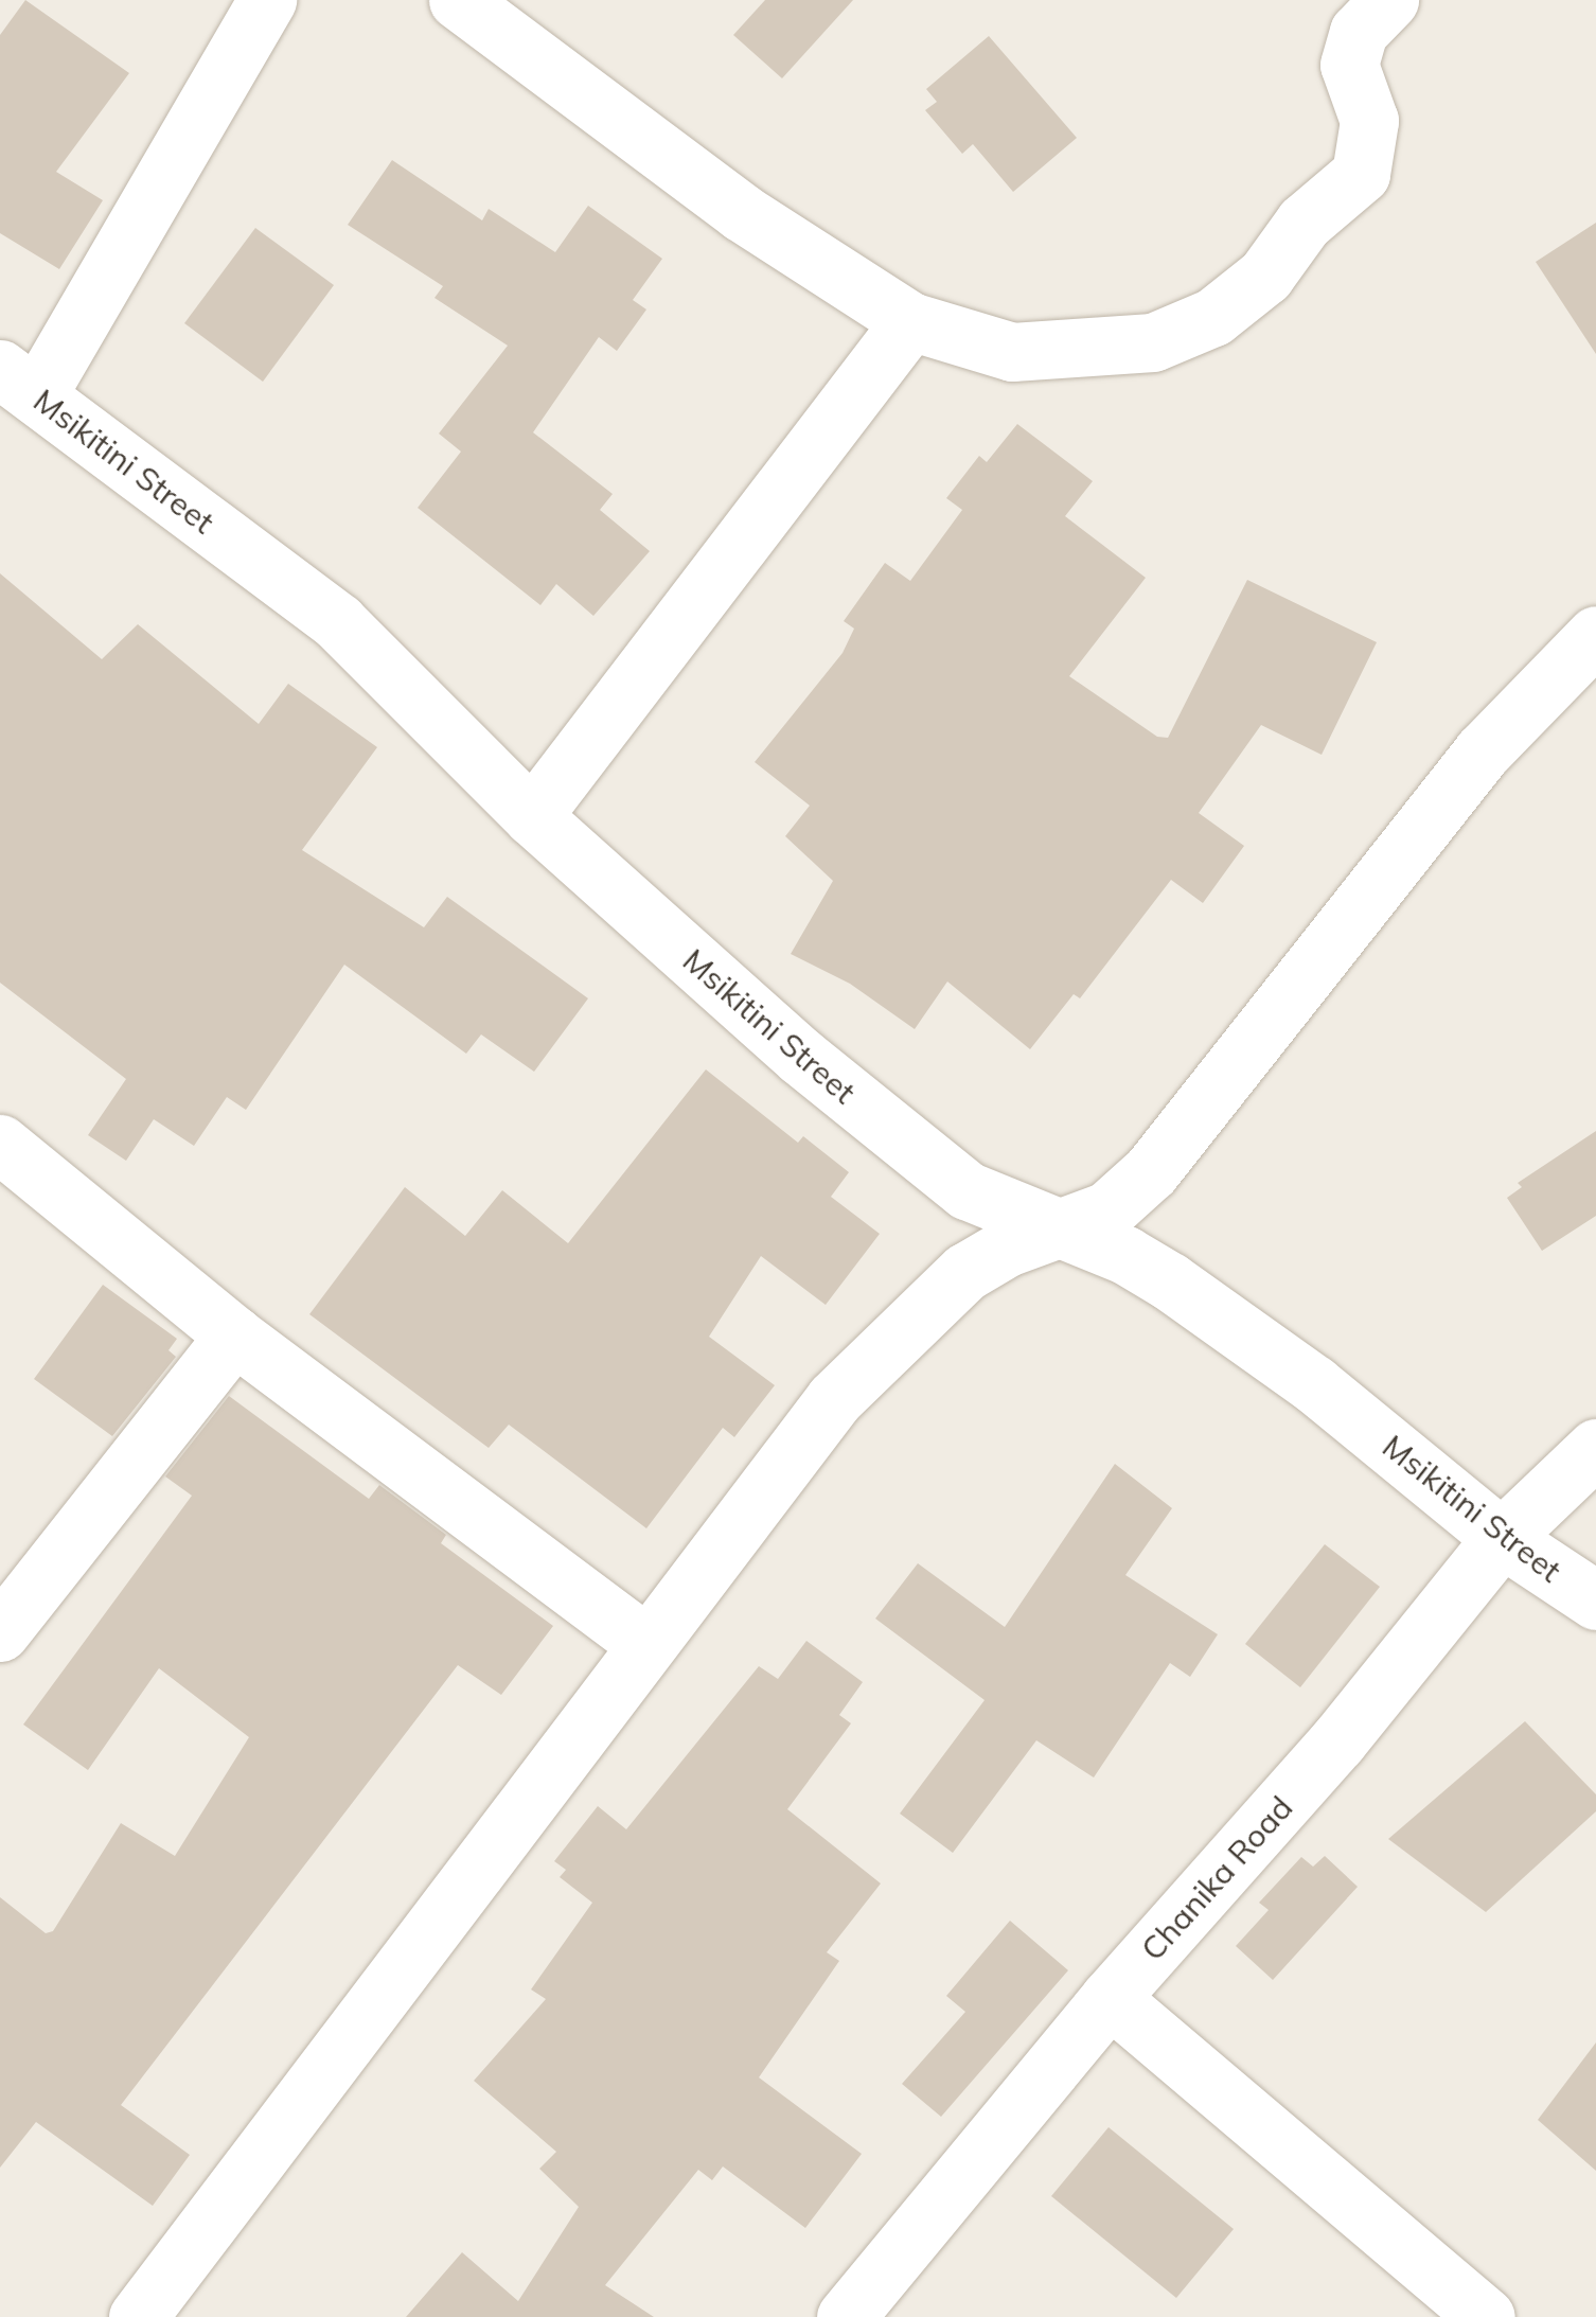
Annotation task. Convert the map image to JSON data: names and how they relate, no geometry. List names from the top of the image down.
{
  "streets": {
    "street": ["Msikitini Street", "Chanika Road"]
  },
  "crossings": [
    ["Msikitini Street", "Chanika Road"]
  ]
}
